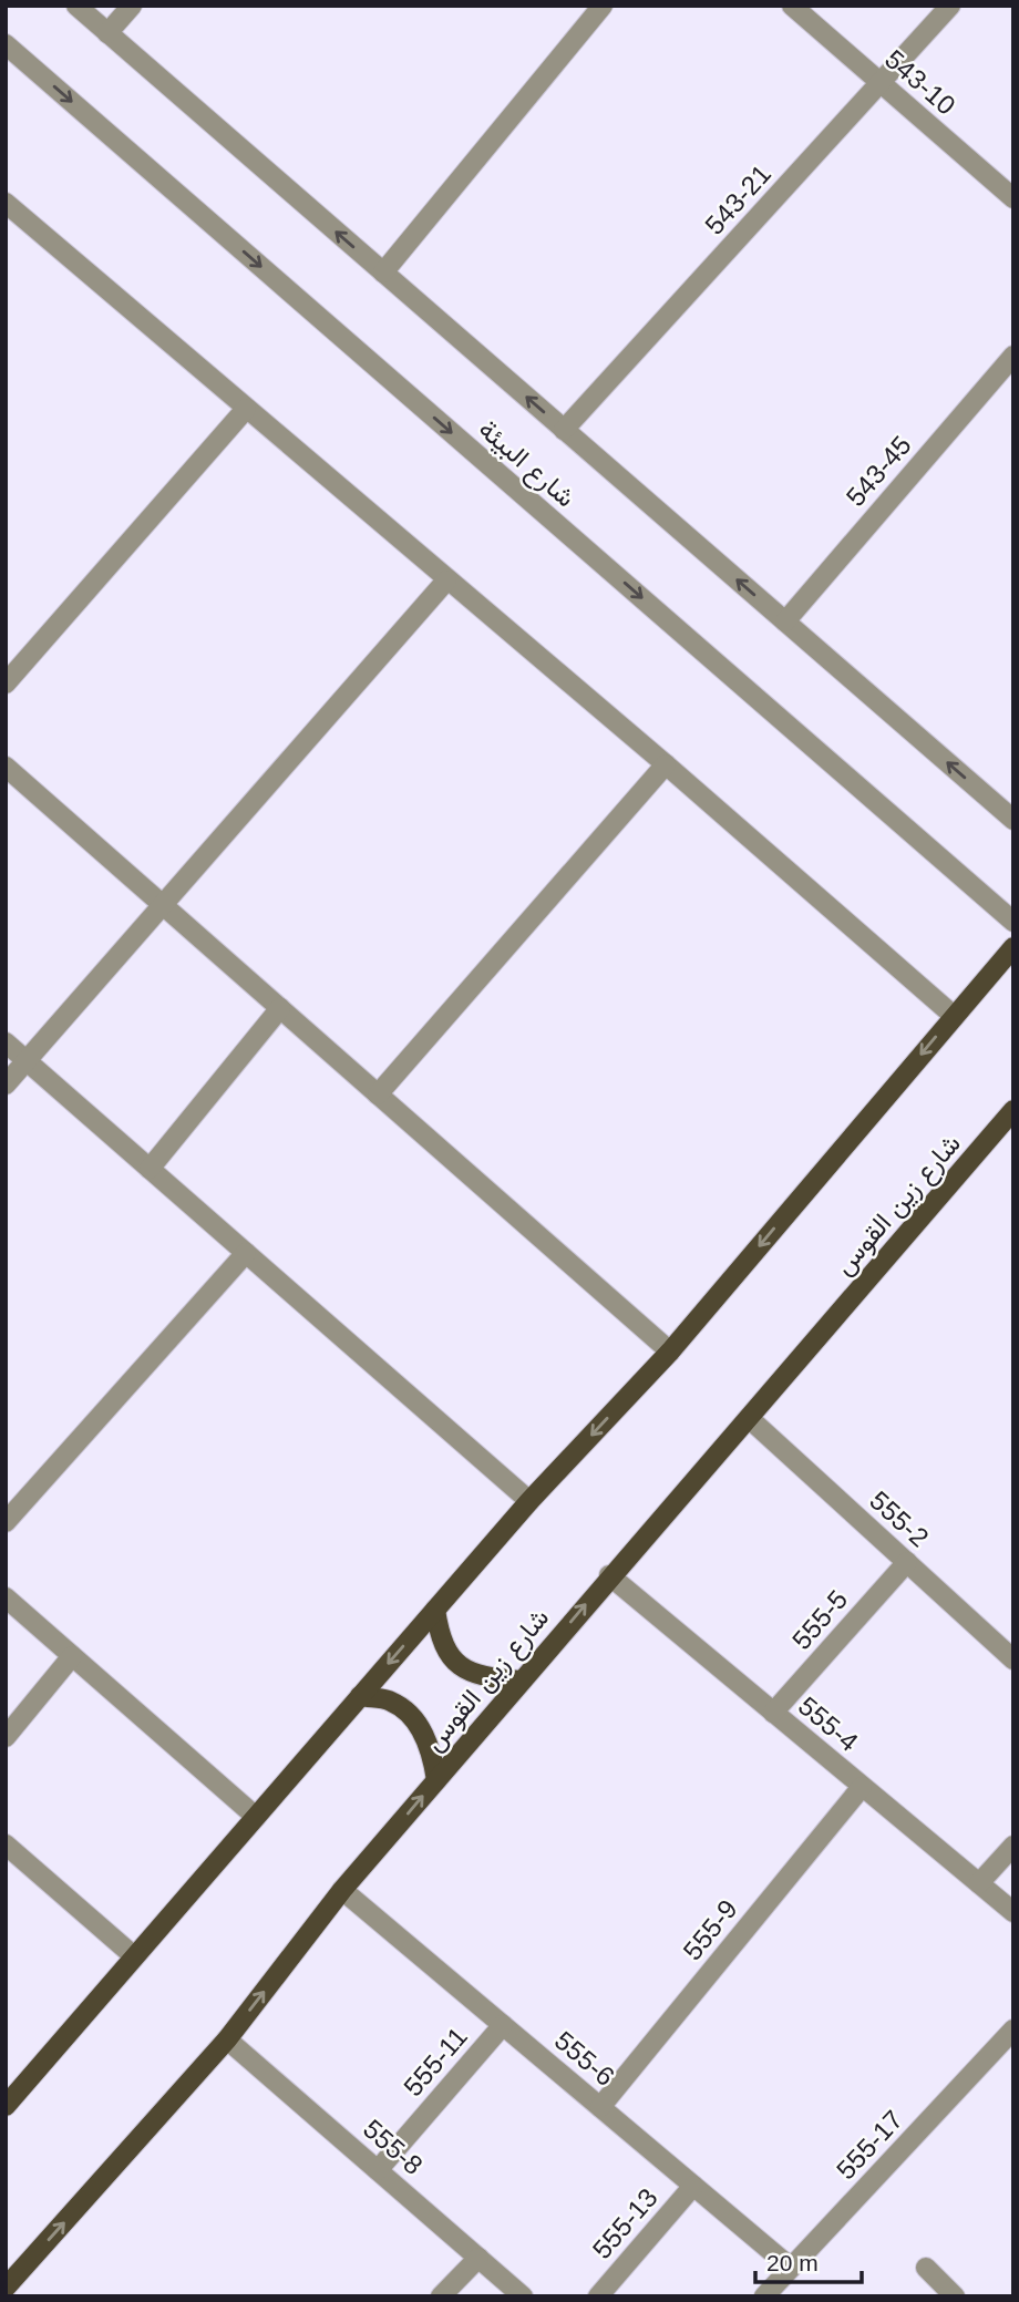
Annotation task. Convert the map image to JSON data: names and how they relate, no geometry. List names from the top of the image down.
{
  "streets": {
    "main road": ["شارع زين القوس"],
    "street": [
      "543-10",
      "543-21",
      "شارع البيئة",
      "543-45",
      "555-2",
      "555-5",
      "555-4",
      "555-9",
      "555-6",
      "555-11",
      "555-17",
      "555-8",
      "555-13"
    ]
  },
  "crossings": [
    ["543-10", "543-21"],
    ["543-21", "شارع البيئة"],
    ["شارع البيئة", "543-45"],
    ["شارع زين القوس", "555-2"],
    ["شارع زين القوس", "555-4"],
    ["شارع زين القوس", "555-6"],
    ["شارع زين القوس", "555-8"],
    ["555-2", "555-5"],
    ["555-5", "555-4"],
    ["555-4", "555-9"],
    ["555-9", "555-6"],
    ["555-6", "555-11"],
    ["555-6", "555-17"],
    ["555-6", "555-13"],
    ["555-11", "555-8"]
  ],
  "scale_bar": "20 m"
}
